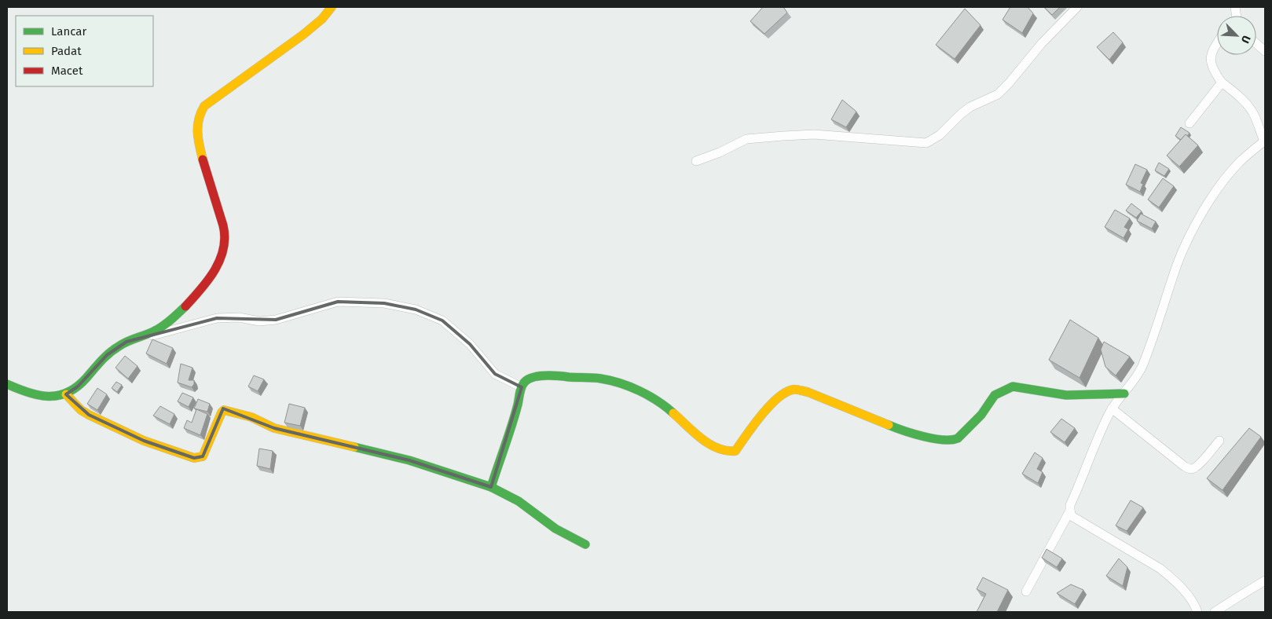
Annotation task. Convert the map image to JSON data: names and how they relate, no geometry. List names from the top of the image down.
{
  "legend": ["Lancar", "Padat", "Macet"],
  "north": "bottom right"
}
